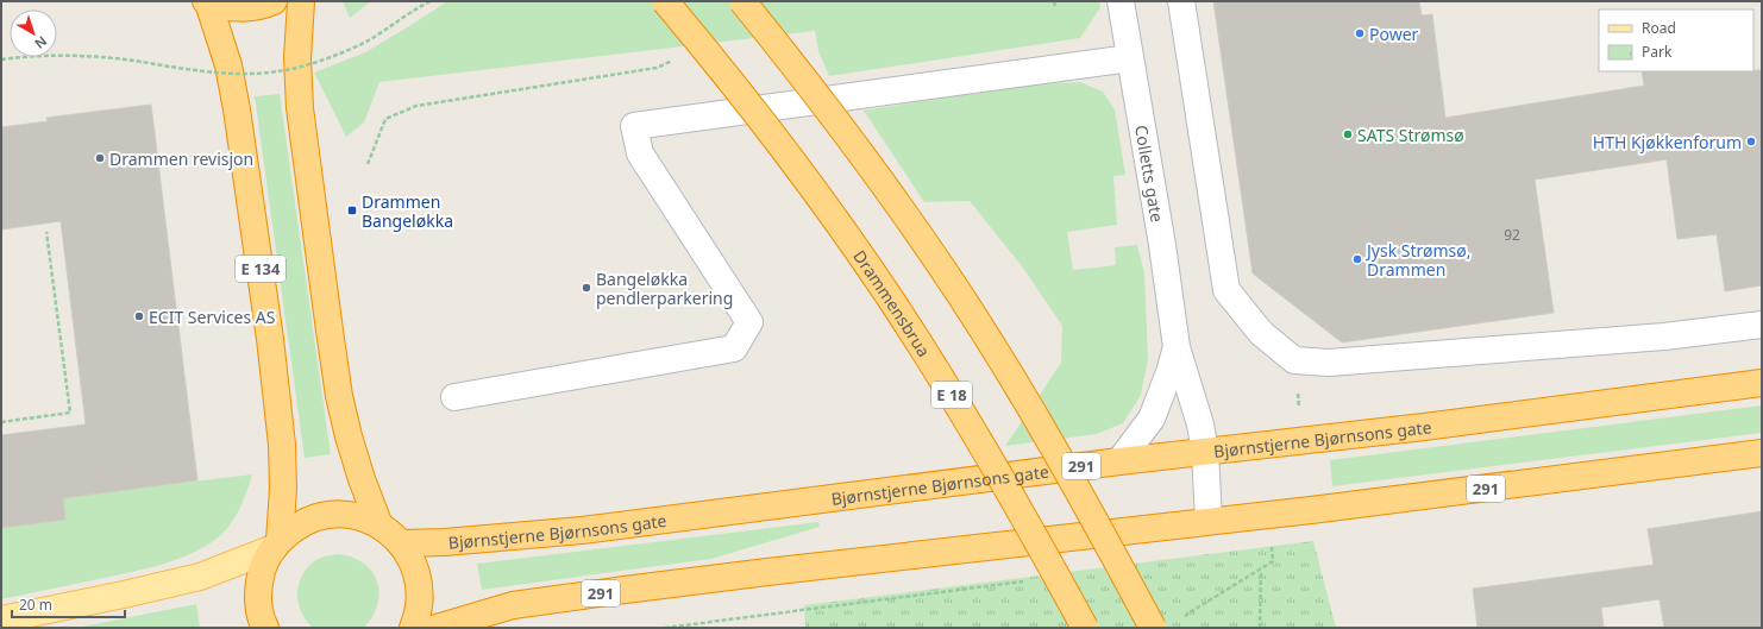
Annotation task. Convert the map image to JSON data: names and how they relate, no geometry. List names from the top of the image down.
{
  "streets": {
    "highway": [
      "E 134",
      "Drammensbrua",
      "E 18",
      "Bjørnstjerne Bjørnsons gate",
      "291"
    ],
    "street": ["Colletts gate"]
  },
  "crossings": [
    ["Colletts gate", "Bjørnstjerne Bjørnsons gate"],
    ["Colletts gate", "291"]
  ],
  "places": {
    "other": [
      "Power",
      "SATS Strømsø",
      "HTH Kjøkkenforum",
      "Drammen revisjon",
      "Jysk Strømsø, Drammen",
      "Bangeløkka pendlerparkering",
      "ECIT Services AS"
    ],
    "transit": ["Drammen Bangeløkka"]
  },
  "house_numbers": ["92"],
  "legend": ["Road", "Park"],
  "scale_bar": "20 m",
  "north": "bottom right"
}
